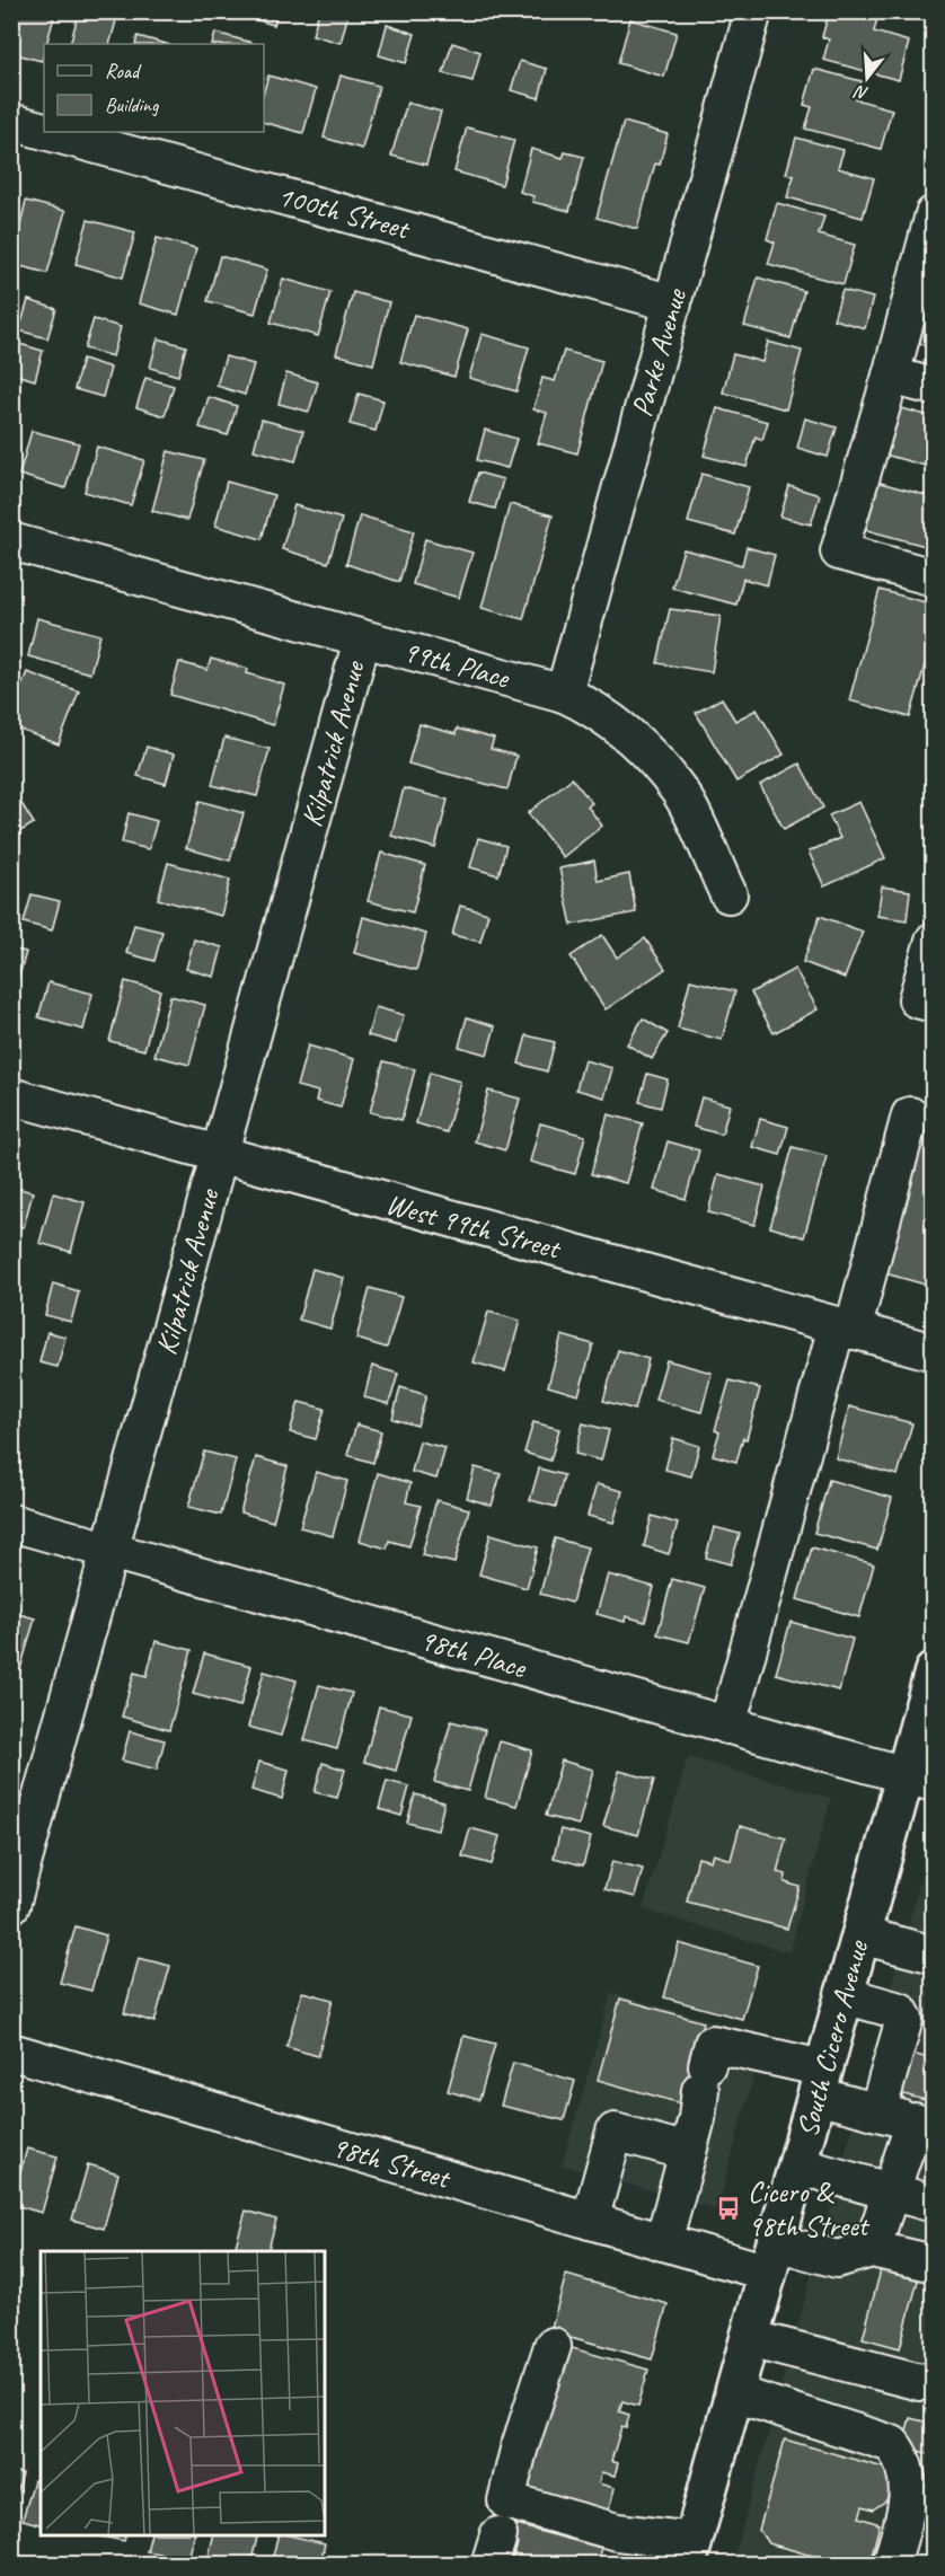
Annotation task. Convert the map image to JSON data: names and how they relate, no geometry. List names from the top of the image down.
{
  "streets": {
    "main road": ["South Cicero Avenue"],
    "street": [
      "100th Street",
      "Parke Avenue",
      "99th Place",
      "Kilpatrick Avenue",
      "West 99th Street",
      "98th Place",
      "98th Street"
    ]
  },
  "crossings": [
    ["100th Street", "Parke Avenue"],
    ["Parke Avenue", "99th Place"],
    ["99th Place", "Kilpatrick Avenue"],
    ["Kilpatrick Avenue", "West 99th Street"],
    ["Kilpatrick Avenue", "98th Place"],
    ["98th Place", "South Cicero Avenue"],
    ["South Cicero Avenue", "98th Street"]
  ],
  "places": {
    "bus stop": ["Cicero & 98th Street"]
  },
  "legend": ["Road", "Building"],
  "north": "bottom"
}
